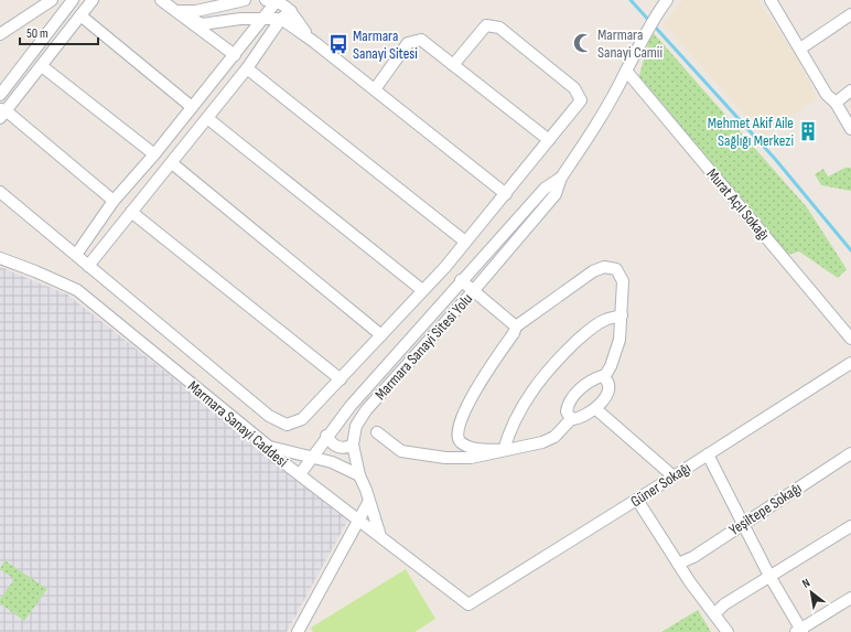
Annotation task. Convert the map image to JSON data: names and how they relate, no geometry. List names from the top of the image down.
{
  "streets": {
    "street": [
      "Murat Açıl Sokağı",
      "Marmara Sanayi Sitesi Yolu",
      "Marmara Sanayi Caddesi",
      "Güner Sokağı",
      "Yeşiltepe Sokağı"
    ]
  },
  "crossings": [
    ["Murat Açıl Sokağı", "Marmara Sanayi Sitesi Yolu"],
    ["Marmara Sanayi Sitesi Yolu", "Marmara Sanayi Caddesi"],
    ["Marmara Sanayi Caddesi", "Güner Sokağı"]
  ],
  "places": {
    "mosque": ["Marmara Sanayi Camii"],
    "bus stop": ["Marmara Sanayi Sitesi"],
    "building": ["Mehmet Akif Aile Sağlığı Merkezi"]
  },
  "scale_bar": "50 m",
  "north": "top left"
}
